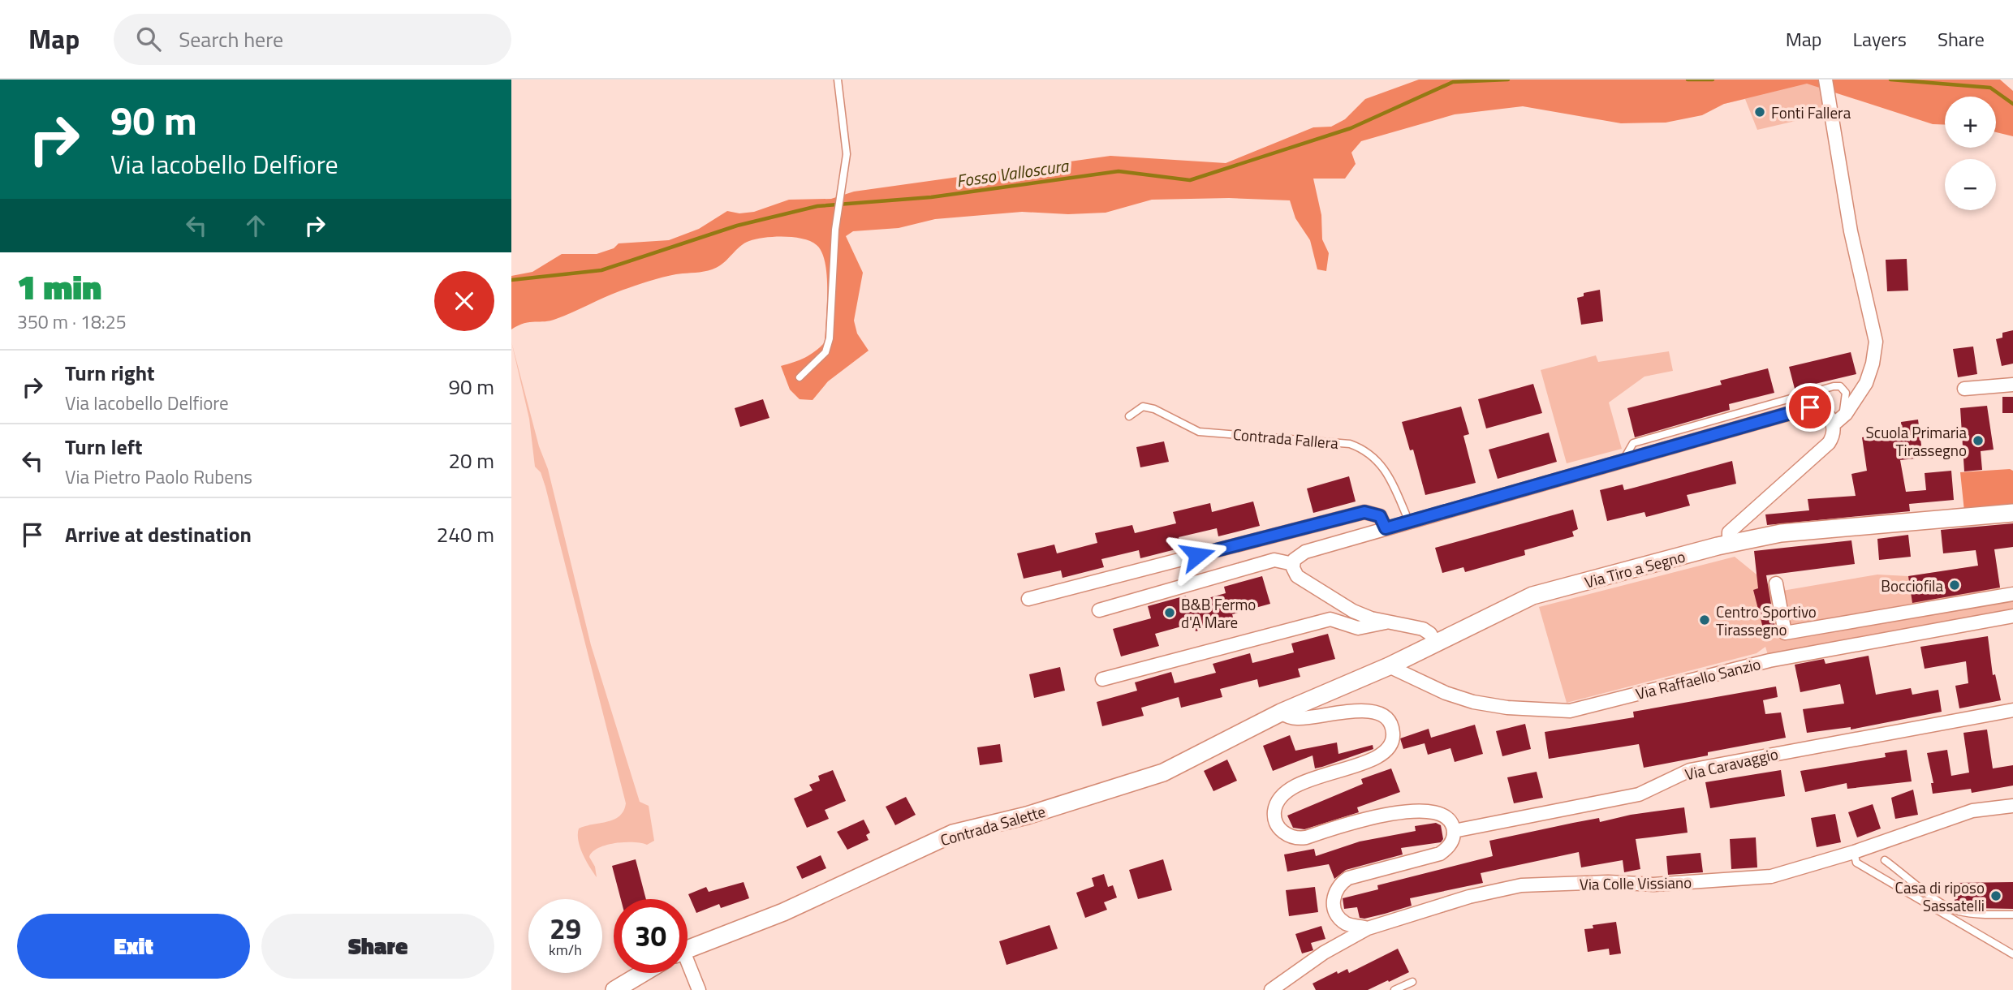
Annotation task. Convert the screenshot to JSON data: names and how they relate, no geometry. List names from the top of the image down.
{
  "streets": {
    "main road": ["Via Tiro a Segno", "Contrada Salette"],
    "street": ["Via Raffaello Sanzio", "Via Caravaggio", "Via Colle Vissiano"],
    "lane": ["Contrada Fallera"]
  },
  "crossings": [
    ["Via Tiro a Segno", "Via Raffaello Sanzio"],
    ["Via Tiro a Segno", "Contrada Salette"]
  ],
  "water": ["Fosso Valloscura"],
  "places": [
    "Fonti Fallera",
    "Scuola Primaria Tirassegno",
    "Bocciofila",
    "B&B Fermo d'A Mare",
    "Centro Sportivo Tirassegno",
    "Casa di riposo Sassatelli"
  ],
  "page": {
    "header": "Map",
    "search": "Search here",
    "nav": ["Map", "Layers", "Share"],
    "turn": ["90 m", "Via Iacobello Delfiore"],
    "map_buttons": ["+", "−"],
    "heading": ["1 min", "350 m · 18:25"],
    "list": [
      {
        "name": "Turn right",
        "note": "Via Iacobello Delfiore",
        "value": "90 m"
      },
      {
        "name": "Turn left",
        "note": "Via Pietro Paolo Rubens",
        "value": "20 m"
      },
      {
        "name": "Arrive at destination",
        "value": "240 m"
      }
    ],
    "speed": "29 km/h",
    "limit": "30",
    "buttons": ["Exit", "Share"]
  }
}
